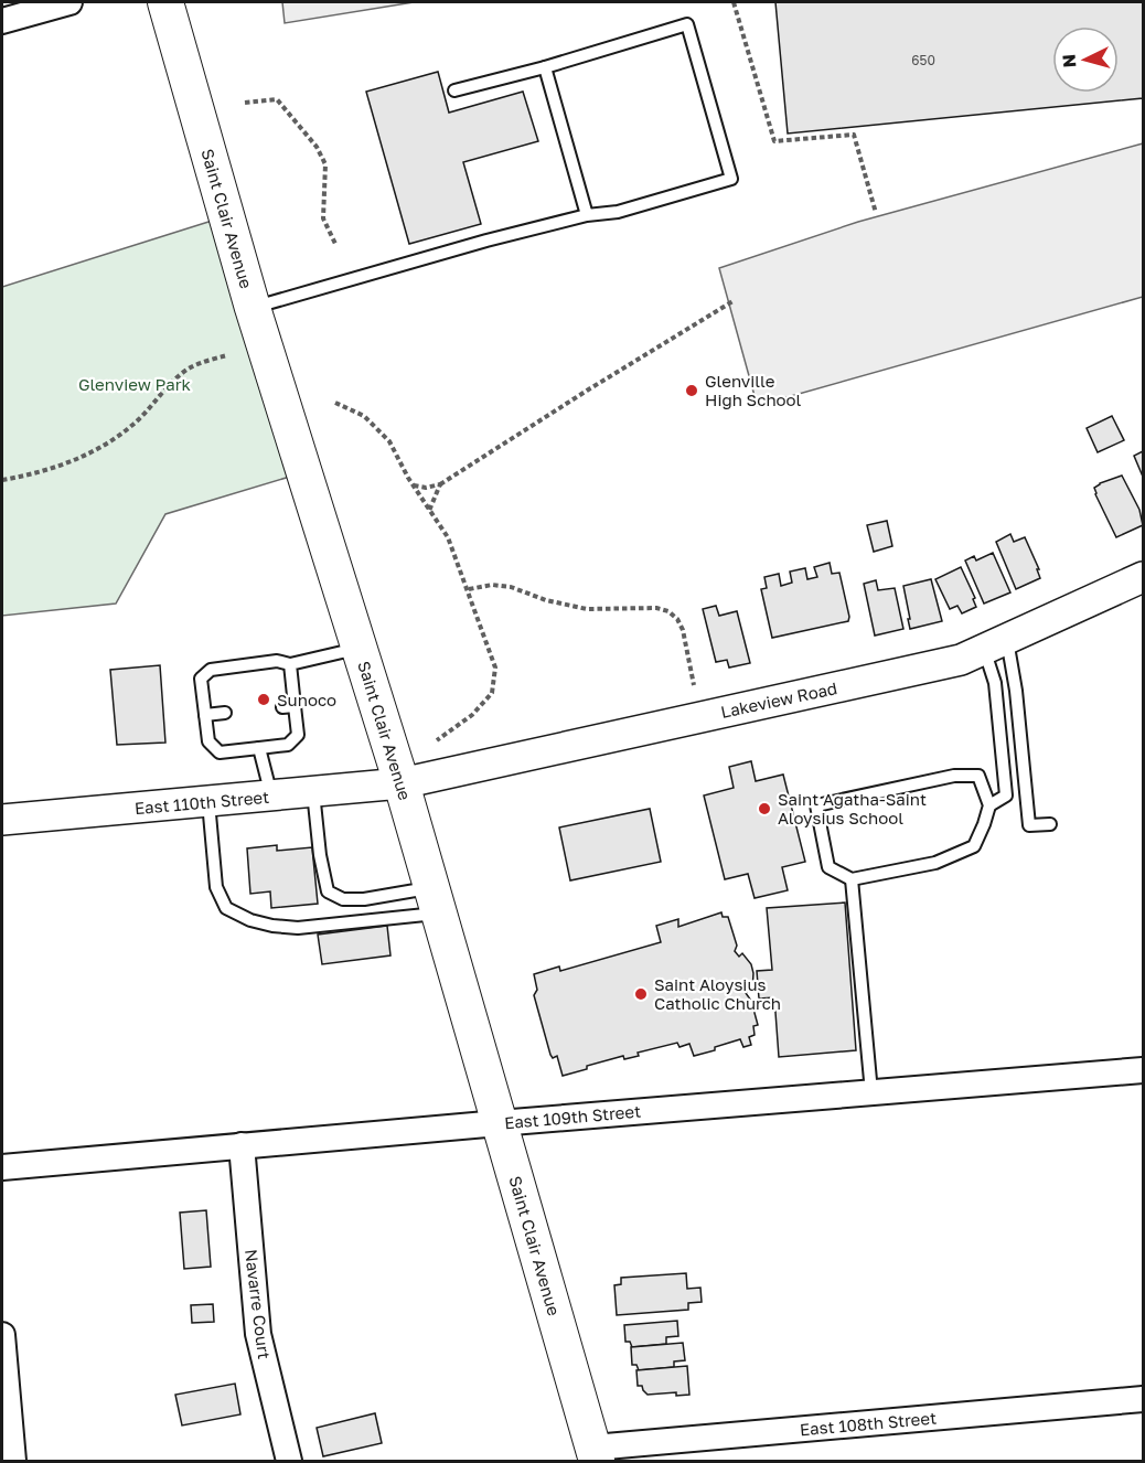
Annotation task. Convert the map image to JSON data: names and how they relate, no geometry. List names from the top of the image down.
{
  "streets": {
    "main road": ["Saint Clair Avenue"],
    "street": [
      "Lakeview Road",
      "East 110th Street",
      "East 109th Street",
      "Navarre Court",
      "East 108th Street"
    ]
  },
  "crossings": [
    ["Saint Clair Avenue", "Lakeview Road"],
    ["Saint Clair Avenue", "East 110th Street"],
    ["Saint Clair Avenue", "East 109th Street"],
    ["Saint Clair Avenue", "East 108th Street"],
    ["Lakeview Road", "East 110th Street"],
    ["East 109th Street", "Navarre Court"]
  ],
  "parks": ["Glenview Park"],
  "places": [
    "Glenville High School",
    "Sunoco",
    "Saint Agatha-Saint Aloysius School",
    "Saint Aloysius Catholic Church"
  ],
  "house_numbers": ["650"],
  "north": "left"
}
